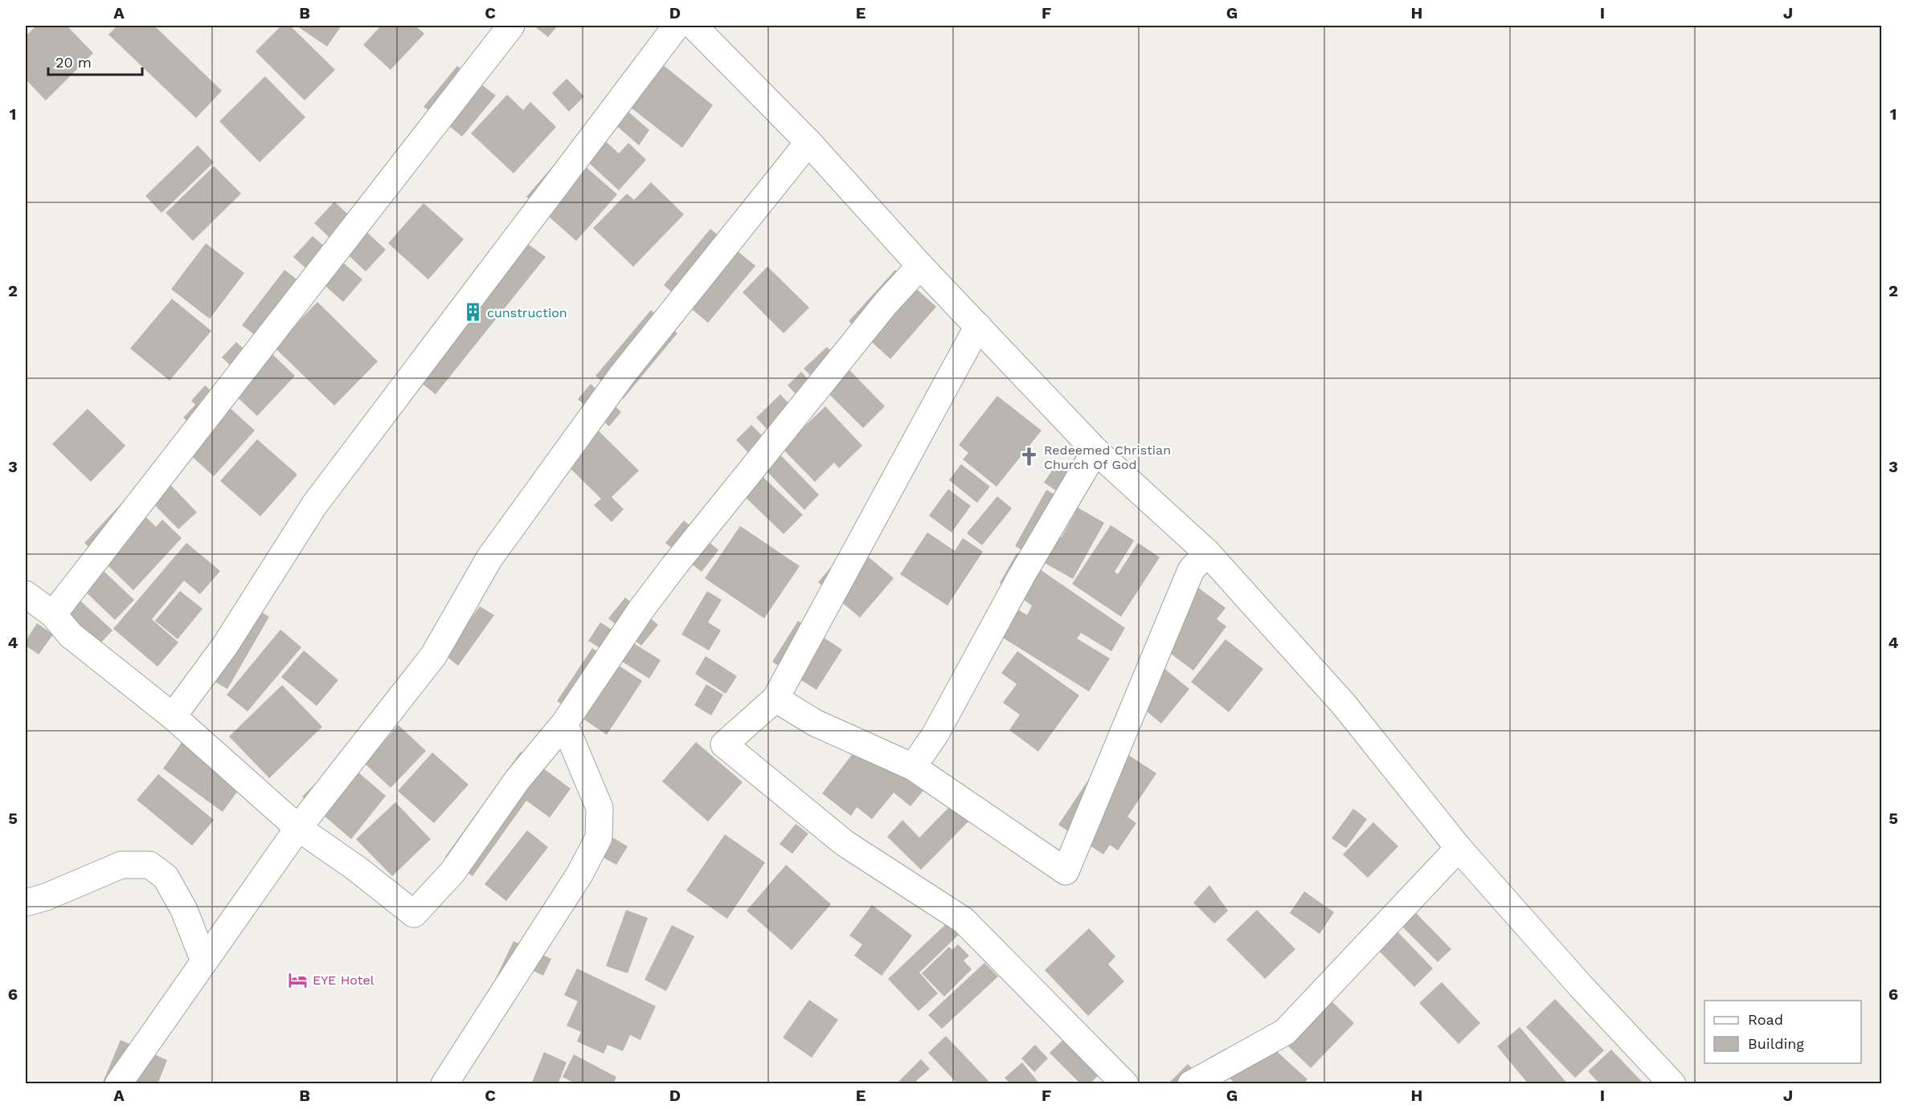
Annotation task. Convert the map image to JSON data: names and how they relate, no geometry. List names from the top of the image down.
{
  "places": {
    "building": ["cunstruction"],
    "church": ["Redeemed Christian Church Of God"],
    "hotel": ["EYE Hotel"]
  },
  "legend": ["Road", "Building"],
  "scale_bar": "20 m",
  "grid": {
    "columns": [
      "A",
      "B",
      "C",
      "D",
      "E",
      "F",
      "G",
      "H",
      "I",
      "J"
    ],
    "rows": [
      "1",
      "2",
      "3",
      "4",
      "5",
      "6"
    ]
  }
}
